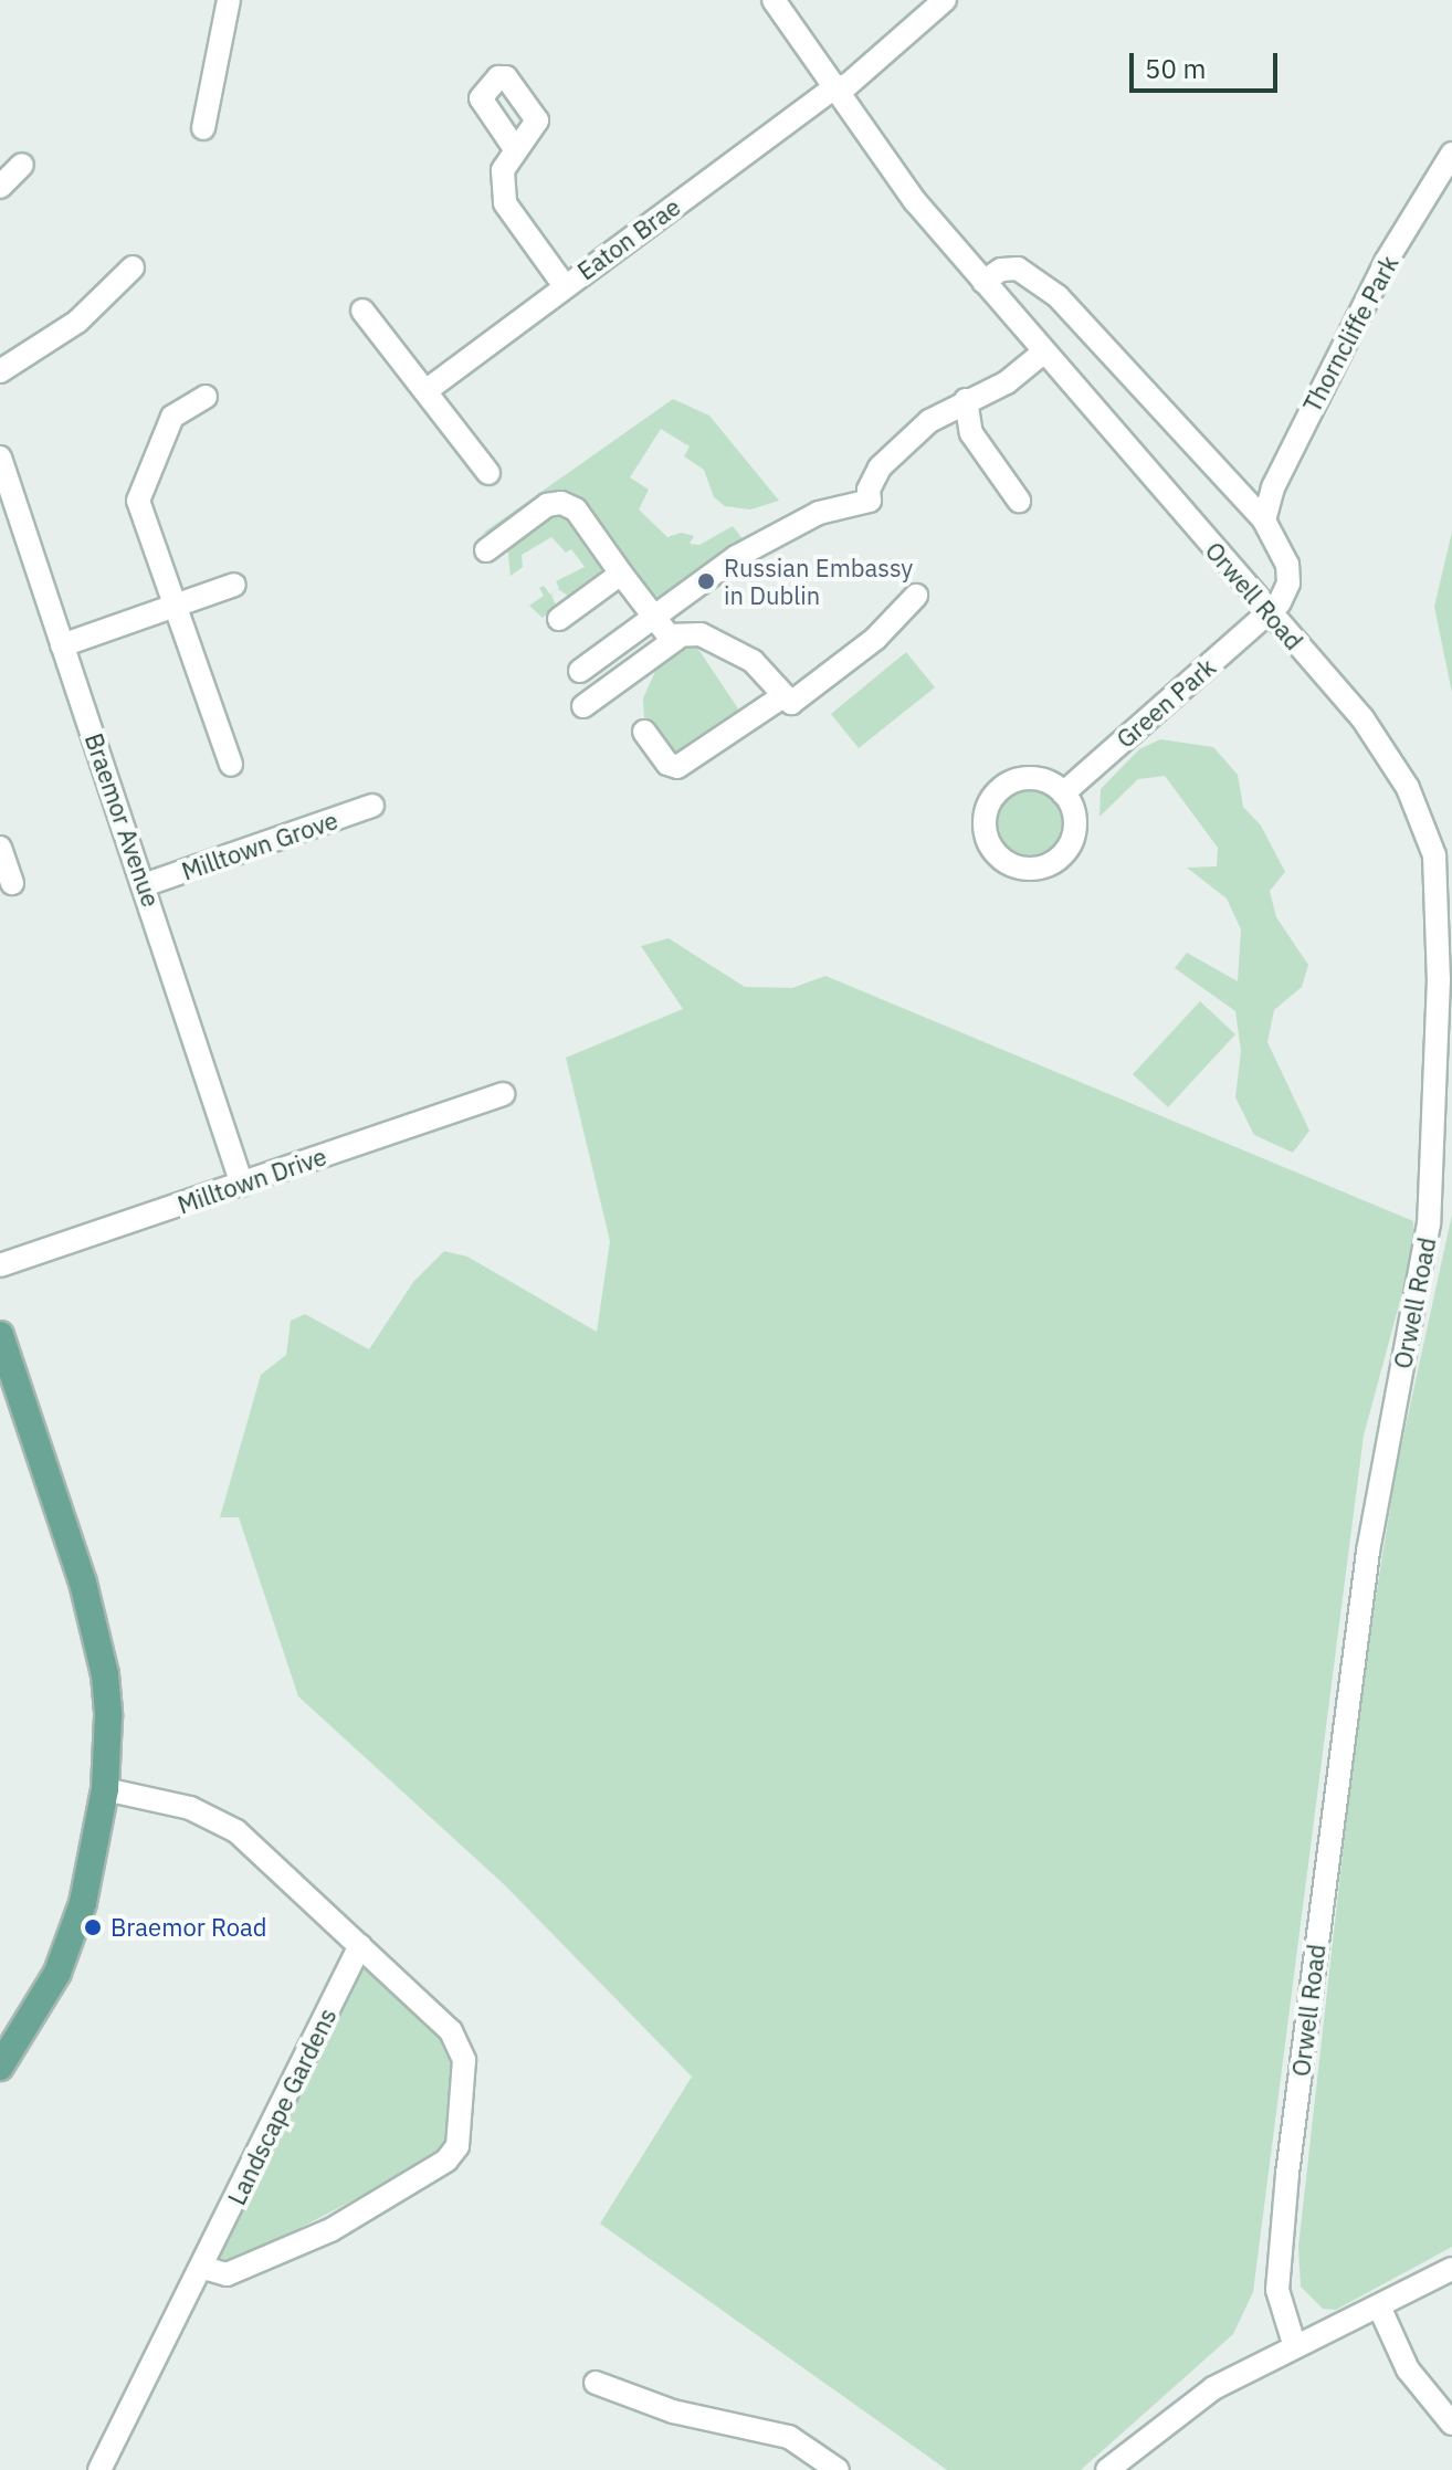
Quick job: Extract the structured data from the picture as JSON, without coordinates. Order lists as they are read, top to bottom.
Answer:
{
  "streets": {
    "street": [
      "Eaton Brae",
      "Thorncliffe Park",
      "Orwell Road",
      "Green Park",
      "Braemor Avenue",
      "Milltown Grove",
      "Milltown Drive",
      "Landscape Gardens"
    ]
  },
  "crossings": [
    ["Eaton Brae", "Orwell Road"],
    ["Orwell Road", "Green Park"],
    ["Braemor Avenue", "Milltown Grove"],
    ["Braemor Avenue", "Milltown Drive"]
  ],
  "places": ["Russian Embassy in Dublin", "Braemor Road"],
  "scale_bar": "50 m"
}
